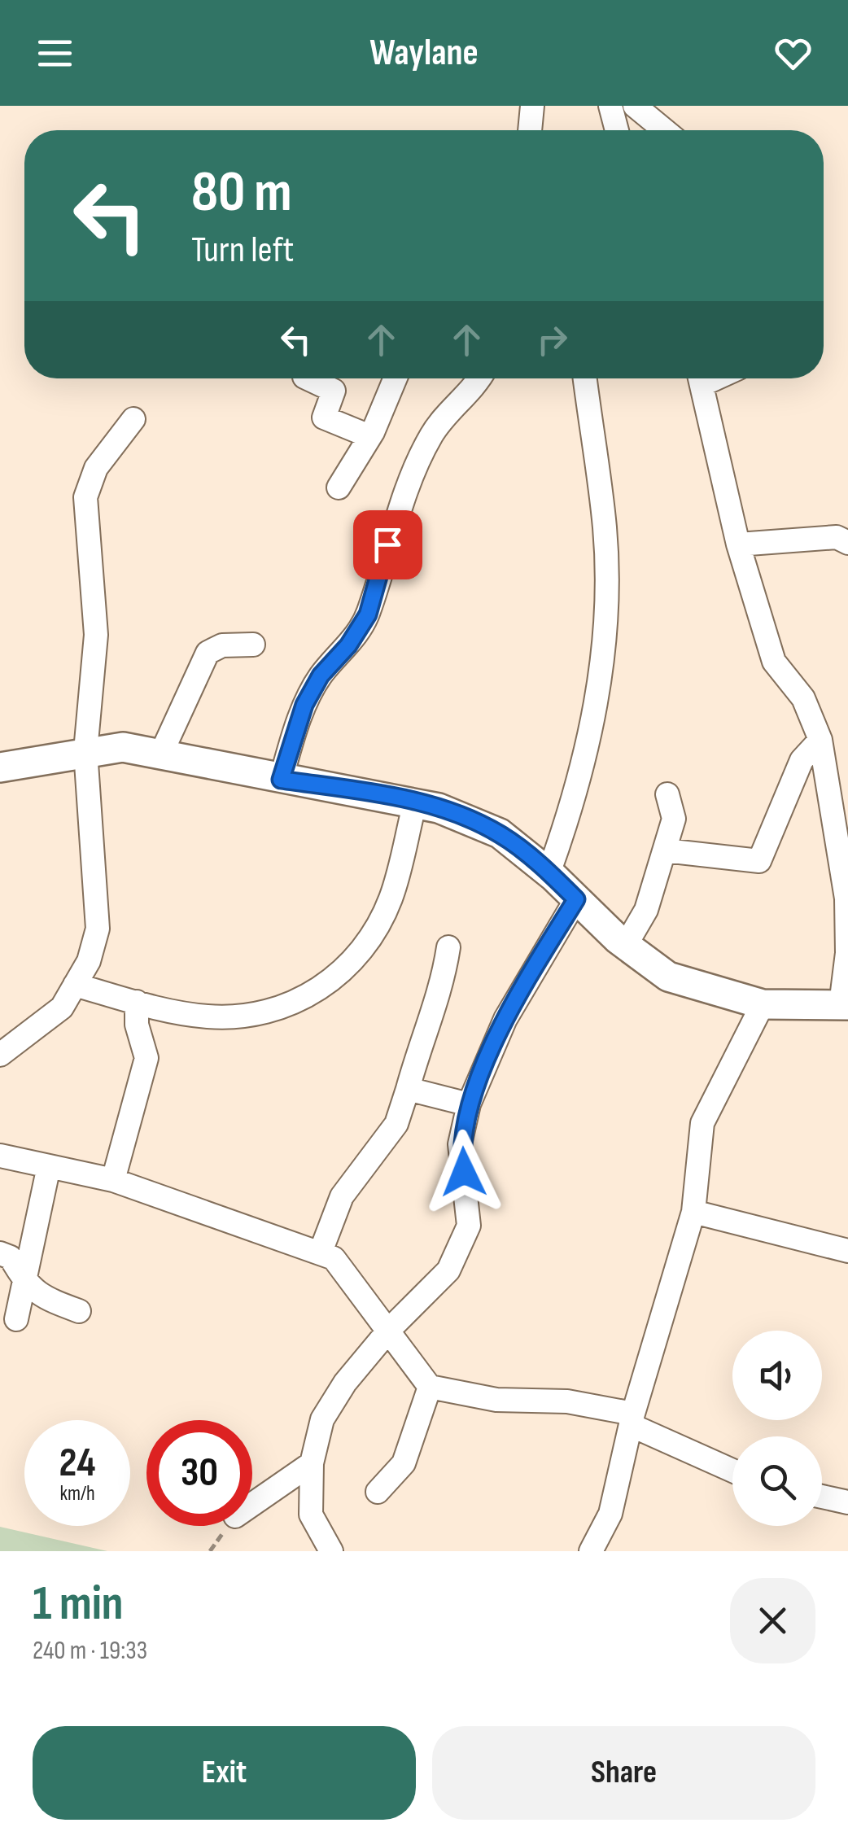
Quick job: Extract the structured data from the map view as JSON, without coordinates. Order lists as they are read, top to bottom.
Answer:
{
  "page": {
    "header": "Waylane",
    "turn": ["80 m", "Turn left"],
    "speed": "24 km/h",
    "limit": "30",
    "heading": ["1 min", "240 m · 19:33"],
    "buttons": ["Exit", "Share"]
  }
}
